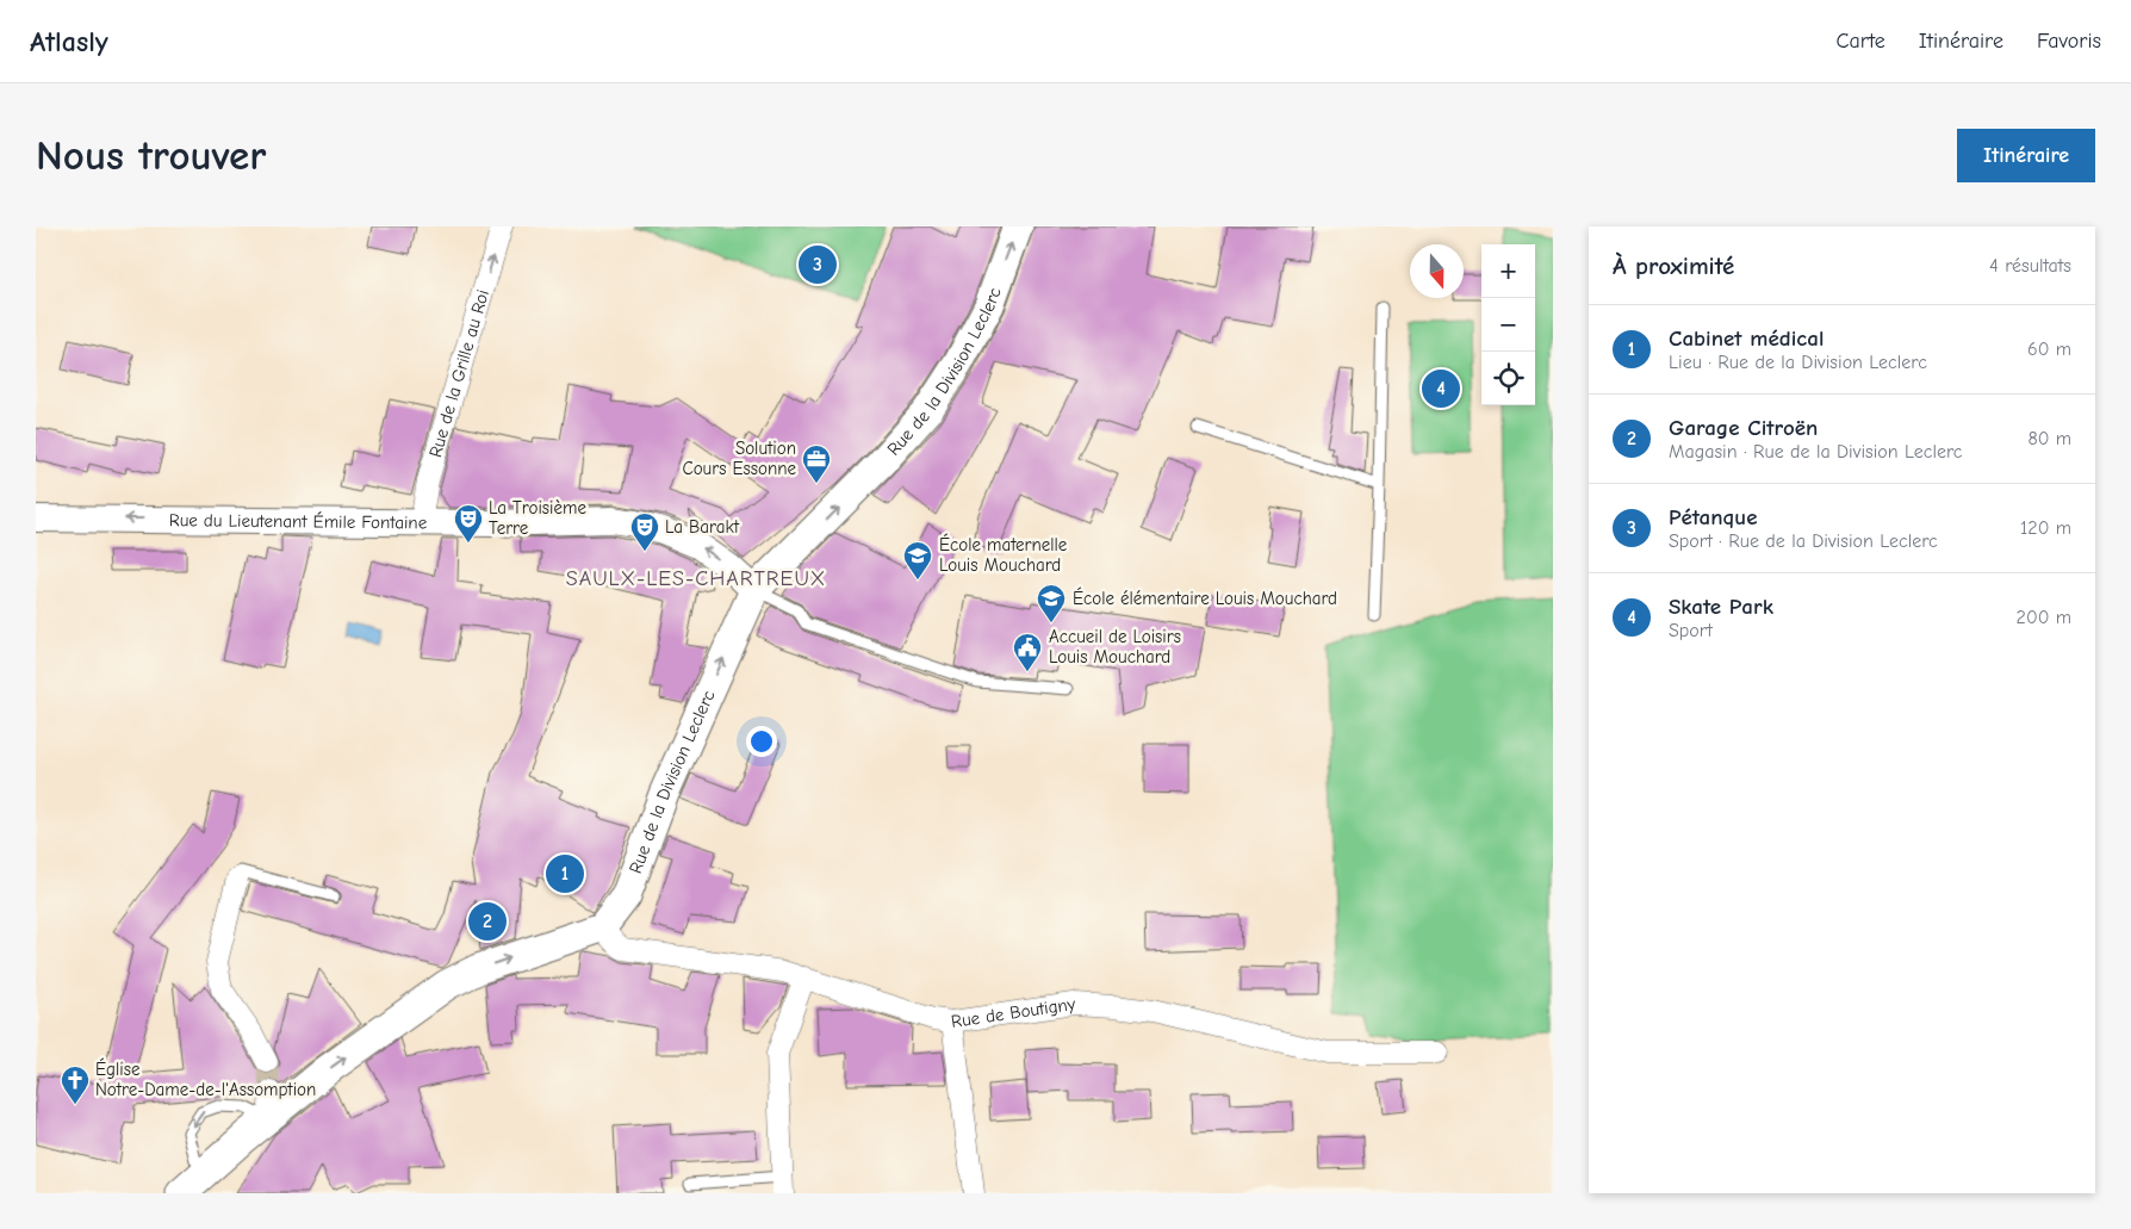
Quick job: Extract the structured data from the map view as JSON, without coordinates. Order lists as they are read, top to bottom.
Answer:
{
  "streets": {
    "main road": ["Rue de la Division Leclerc"],
    "street": ["Rue de la Grille au Roi", "Rue du Lieutenant Émile Fontaine", "Rue de Boutigny"]
  },
  "crossings": [
    ["Rue de la Division Leclerc", "Rue du Lieutenant Émile Fontaine"],
    ["Rue de la Division Leclerc", "Rue de Boutigny"],
    ["Rue de la Grille au Roi", "Rue du Lieutenant Émile Fontaine"]
  ],
  "one_way": ["Rue de la Division Leclerc", "Rue de la Grille au Roi", "Rue du Lieutenant Émile Fontaine"],
  "districts": ["SAULX-LES-CHARTREUX"],
  "places": {
    "office": ["Solution Cours Essonne"],
    "theatre": ["La Troisième Terre", "La Barakt"],
    "school or university": ["École maternelle Louis Mouchard", "École élémentaire Louis Mouchard"],
    "public building": ["Accueil de Loisirs Louis Mouchard"],
    "church": ["Église Notre-Dame-de-l'Assomption"]
  },
  "north": "bottom",
  "page": {
    "header": "Atlasly",
    "nav": ["Carte", "Itinéraire", "Favoris"],
    "buttons": "Itinéraire",
    "title": "Nous trouver",
    "heading": ["À proximité", "4 résultats"],
    "pins": [
      "3",
      "4",
      "1",
      "2"
    ],
    "map_buttons": ["+", "−"],
    "list": [
      {
        "mark": "1",
        "name": "Cabinet médical",
        "note": "Lieu · Rue de la Division Leclerc",
        "value": "60 m"
      },
      {
        "mark": "2",
        "name": "Garage Citroën",
        "note": "Magasin · Rue de la Division Leclerc",
        "value": "80 m"
      },
      {
        "mark": "3",
        "name": "Pétanque",
        "note": "Sport · Rue de la Division Leclerc",
        "value": "120 m"
      },
      {
        "mark": "4",
        "name": "Skate Park",
        "note": "Sport",
        "value": "200 m"
      }
    ]
  }
}
